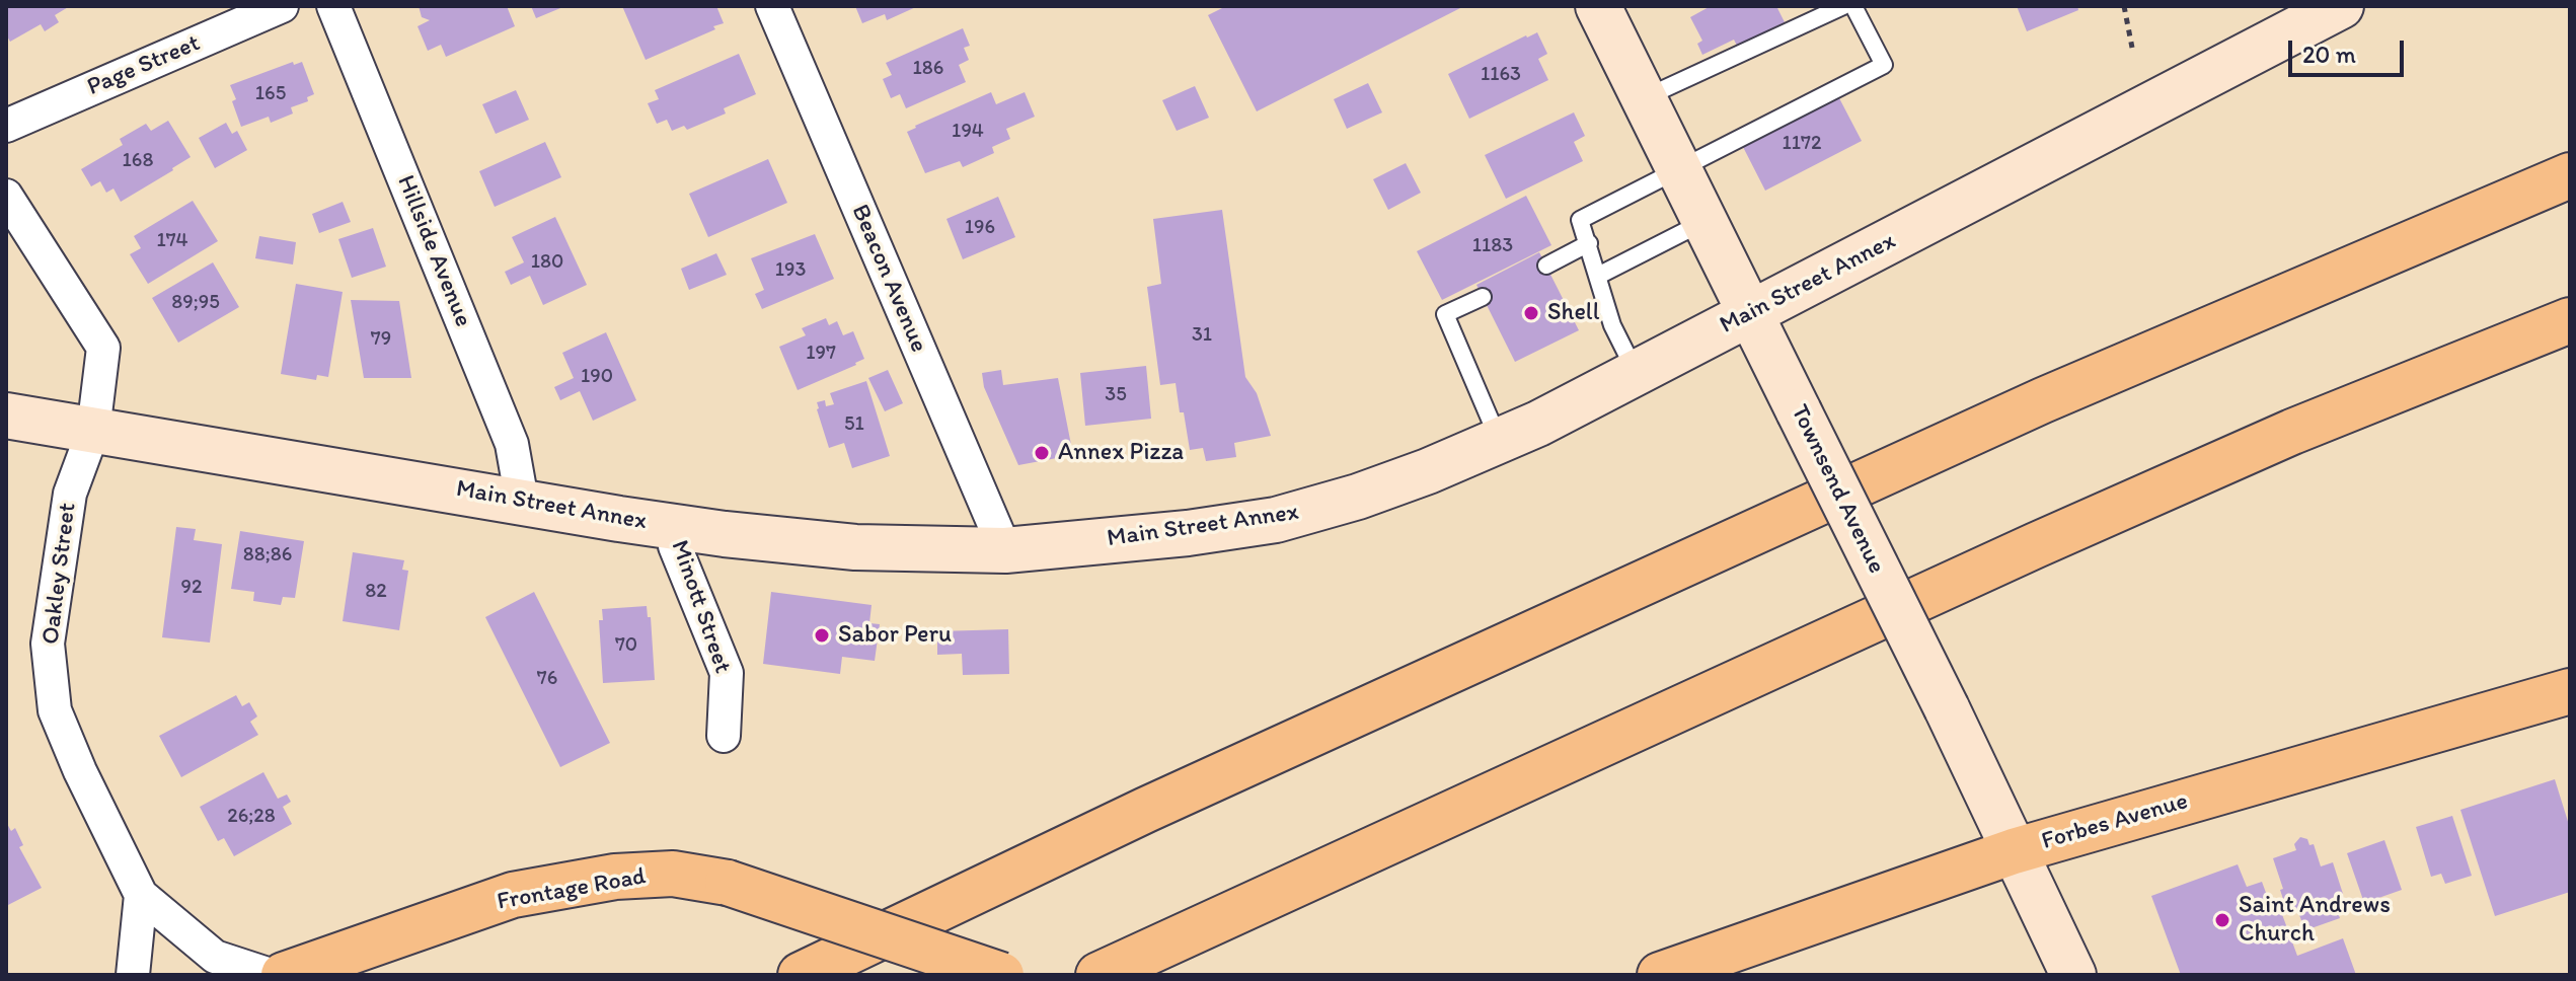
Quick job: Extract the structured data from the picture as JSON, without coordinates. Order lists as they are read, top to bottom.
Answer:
{
  "streets": {
    "main road": [
      "Main Street Annex",
      "Townsend Avenue",
      "Forbes Avenue",
      "Frontage Road"
    ],
    "street": [
      "Page Street",
      "Hillside Avenue",
      "Beacon Avenue",
      "Oakley Street",
      "Minott Street"
    ]
  },
  "crossings": [
    ["Hillside Avenue", "Main Street Annex"],
    ["Beacon Avenue", "Main Street Annex"],
    ["Main Street Annex", "Townsend Avenue"],
    ["Main Street Annex", "Oakley Street"],
    ["Main Street Annex", "Minott Street"],
    ["Townsend Avenue", "Forbes Avenue"]
  ],
  "places": [
    "Shell",
    "Annex Pizza",
    "Sabor Peru",
    "Saint Andrews Church"
  ],
  "house_numbers": [
    "186",
    "1163",
    "165",
    "194",
    "1172",
    "168",
    "196",
    "174",
    "1183",
    "180",
    "193",
    "89;95",
    "31",
    "79",
    "197",
    "190",
    "35",
    "51",
    "88;86",
    "92",
    "82",
    "70",
    "76",
    "26;28"
  ],
  "scale_bar": "20 m"
}
